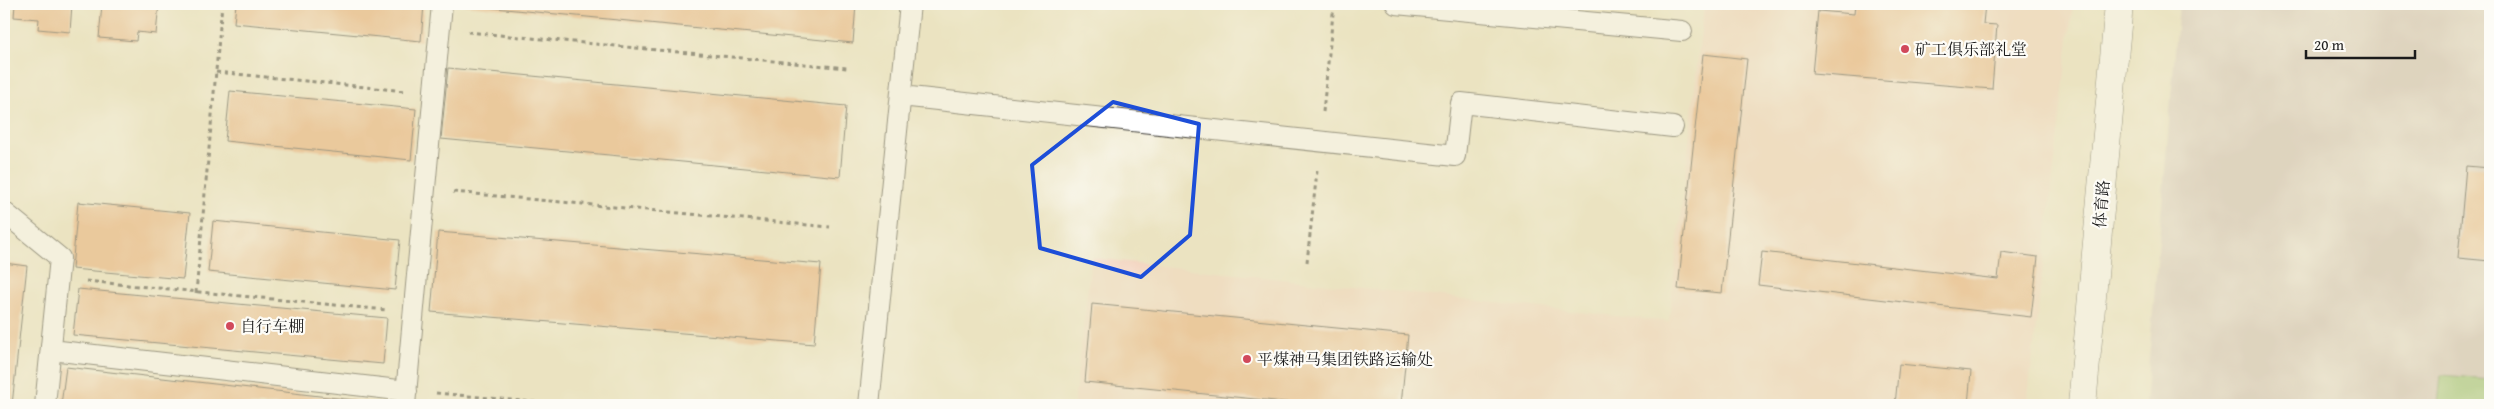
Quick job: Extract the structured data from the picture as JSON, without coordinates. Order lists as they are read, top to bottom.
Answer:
{
  "streets": {
    "street": ["体育路"]
  },
  "places": ["矿工俱乐部礼堂", "自行车棚", "平煤神马集团铁路运输处"],
  "scale_bar": "20 m"
}
